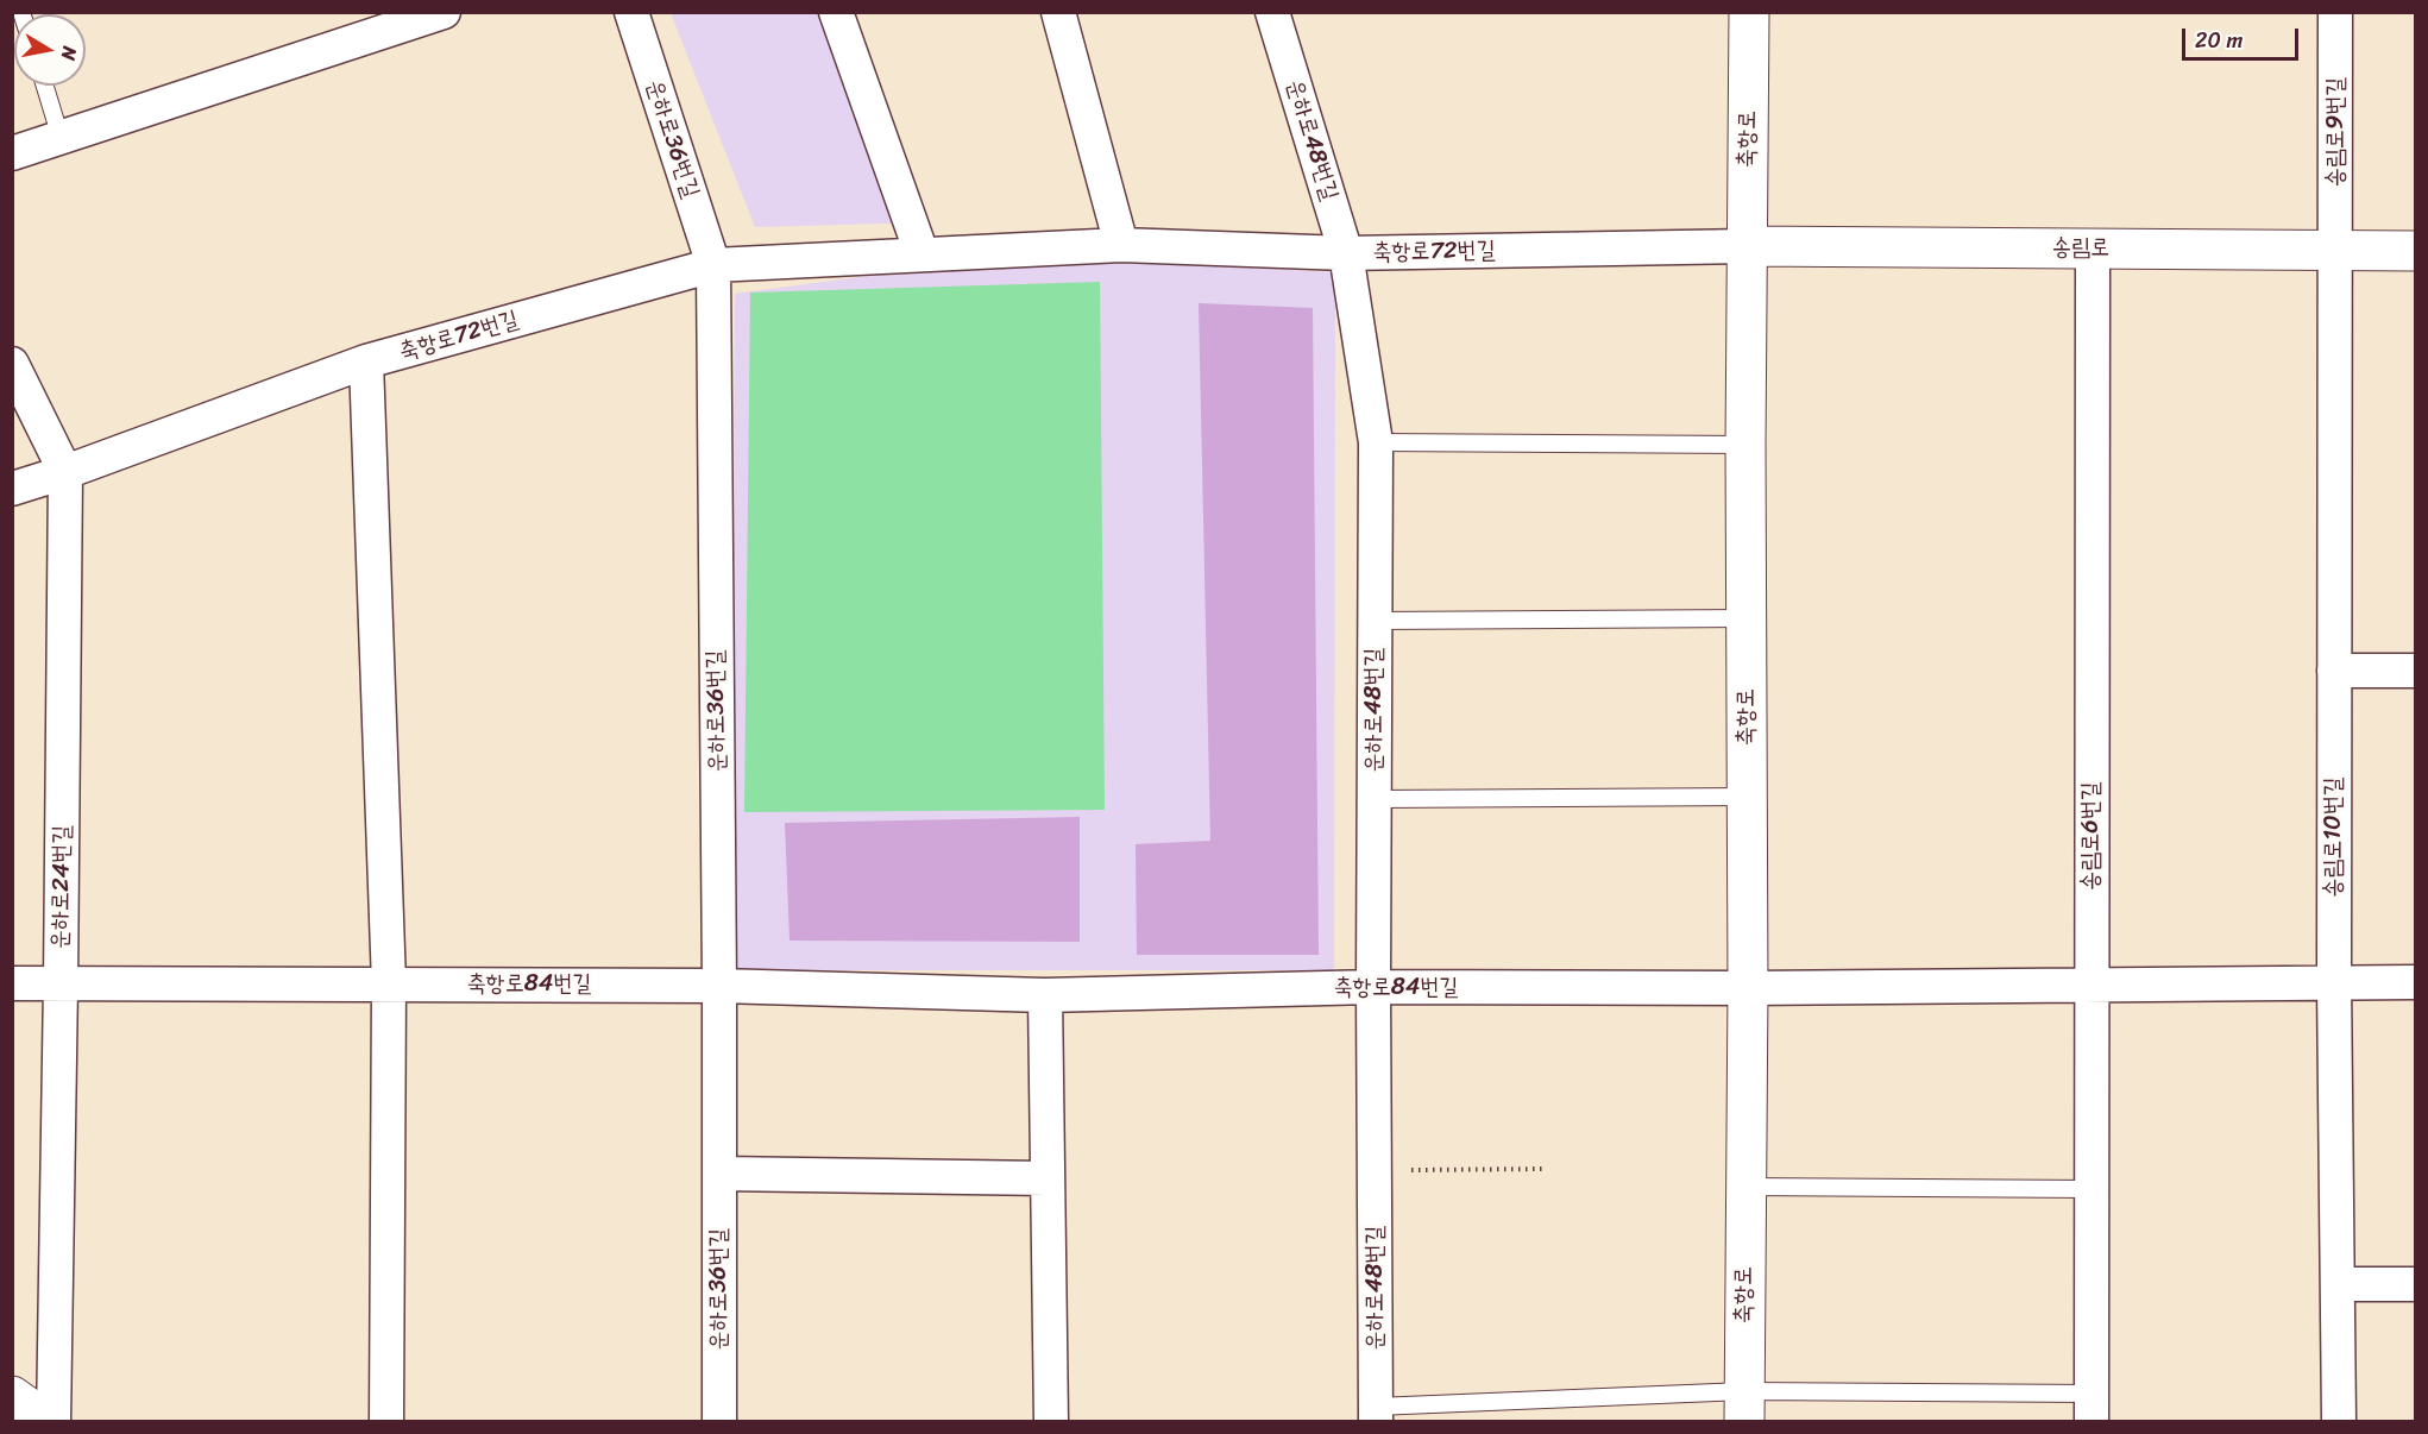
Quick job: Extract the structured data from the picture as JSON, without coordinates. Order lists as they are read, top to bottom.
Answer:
{
  "streets": {
    "street": [
      "송림로9번길",
      "운하로36번길",
      "축항로",
      "운하로48번길",
      "송림로",
      "축항로72번길",
      "송림로6번길",
      "송림로10번길",
      "운하로24번길",
      "축항로84번길"
    ]
  },
  "crossings": [
    ["송림로9번길", "송림로"],
    ["송림로9번길", "송림로10번길"],
    ["운하로36번길", "축항로72번길"],
    ["운하로36번길", "축항로84번길"],
    ["축항로", "송림로"],
    ["축항로", "축항로72번길"],
    ["축항로", "축항로84번길"],
    ["운하로48번길", "축항로72번길"],
    ["운하로48번길", "축항로84번길"],
    ["송림로", "축항로72번길"],
    ["송림로", "송림로6번길"],
    ["송림로", "송림로10번길"],
    ["축항로72번길", "운하로24번길"],
    ["송림로6번길", "축항로84번길"],
    ["송림로10번길", "축항로84번길"],
    ["운하로24번길", "축항로84번길"]
  ],
  "scale_bar": "20 m",
  "north": "right"
}
